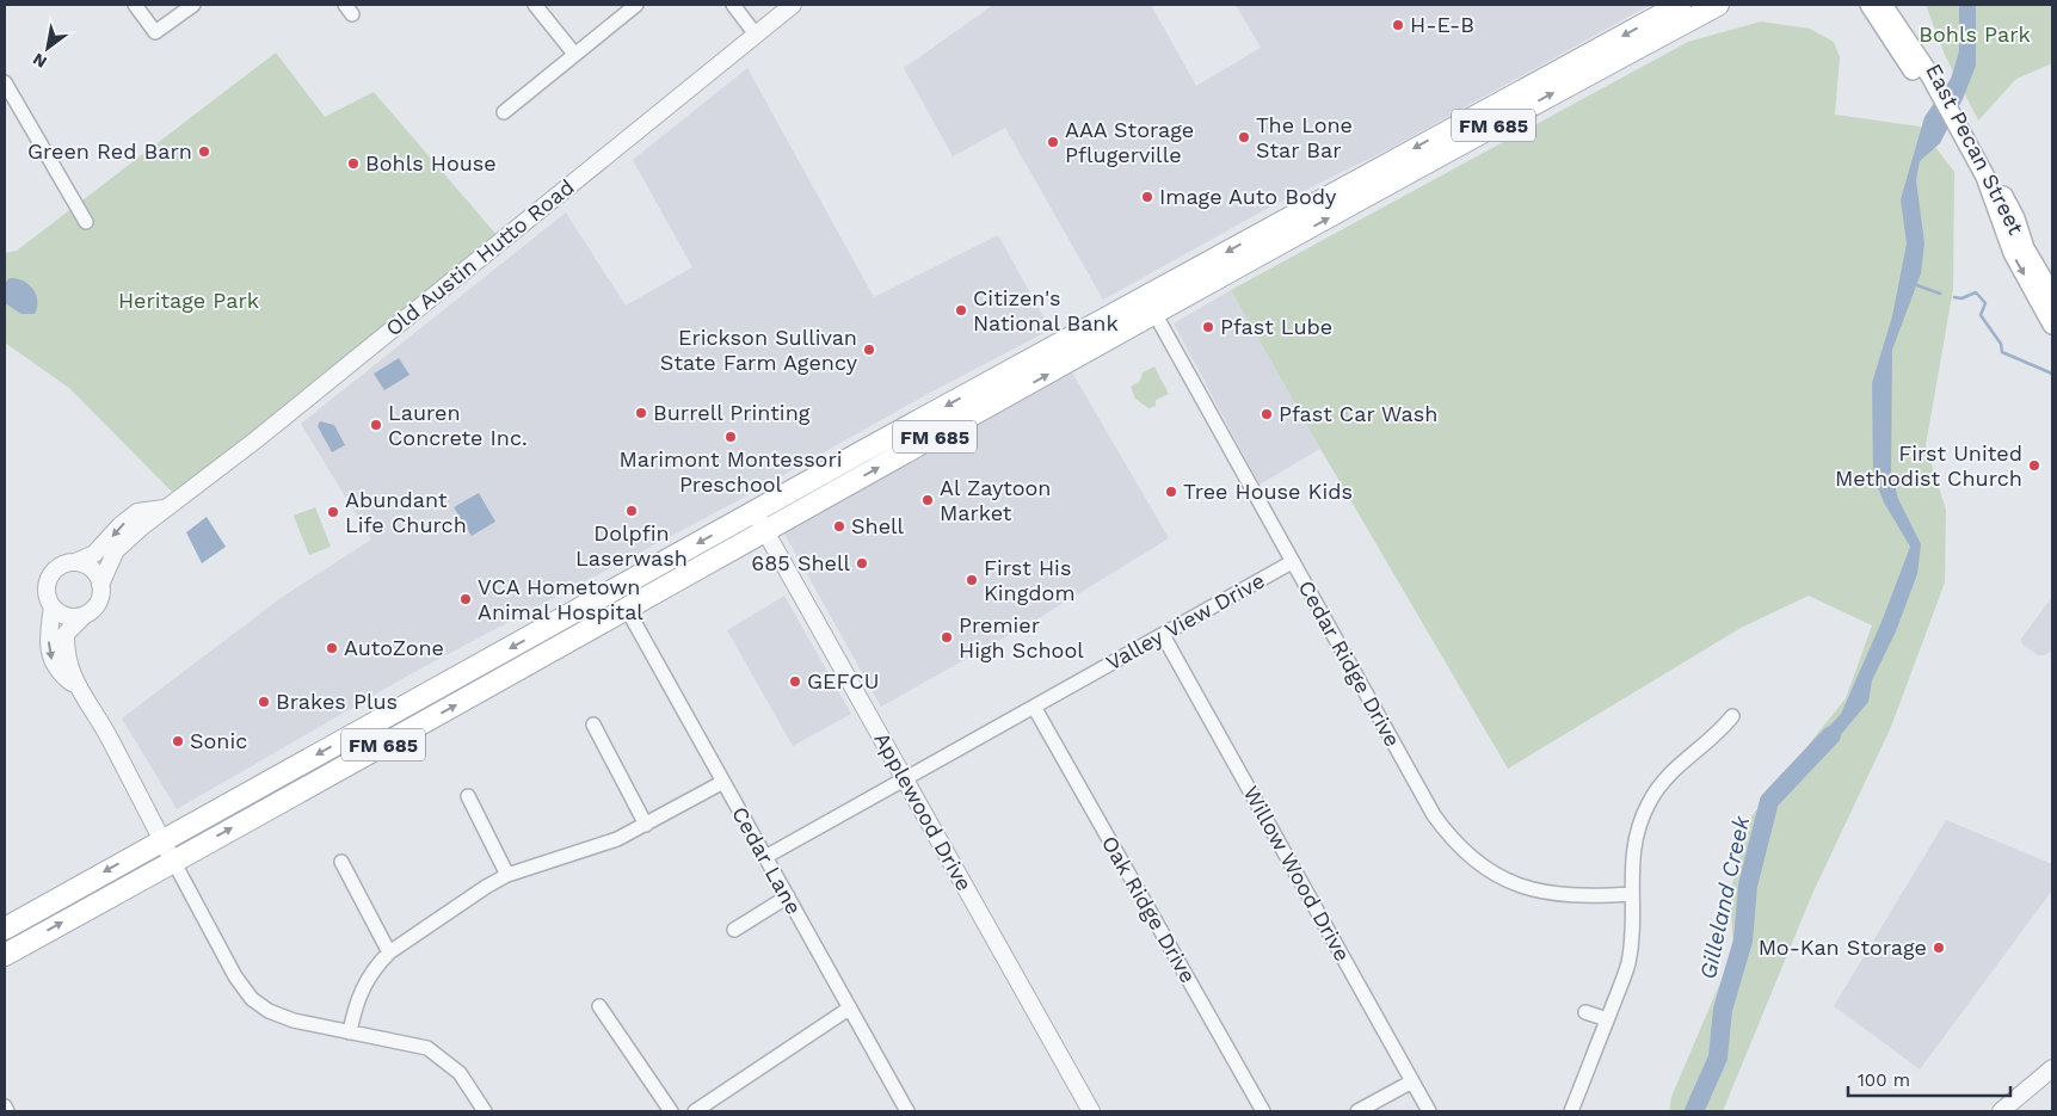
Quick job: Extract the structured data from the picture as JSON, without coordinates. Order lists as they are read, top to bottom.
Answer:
{
  "streets": {
    "main road": ["FM 685", "East Pecan Street"],
    "street": [
      "Old Austin Hutto Road",
      "Valley View Drive",
      "Cedar Ridge Drive",
      "Applewood Drive",
      "Cedar Lane",
      "Willow Wood Drive",
      "Oak Ridge Drive"
    ]
  },
  "crossings": [
    ["FM 685", "Old Austin Hutto Road"],
    ["FM 685", "Cedar Ridge Drive"],
    ["FM 685", "Applewood Drive"],
    ["FM 685", "Cedar Lane"],
    ["Valley View Drive", "Cedar Ridge Drive"],
    ["Valley View Drive", "Applewood Drive"],
    ["Valley View Drive", "Cedar Lane"],
    ["Valley View Drive", "Willow Wood Drive"],
    ["Valley View Drive", "Oak Ridge Drive"]
  ],
  "water": ["Gilleland Creek"],
  "parks": ["Bohls Park", "Heritage Park"],
  "places": [
    "H-E-B",
    "The Lone Star Bar",
    "AAA Storage Pflugerville",
    "Green Red Barn",
    "Bohls House",
    "Image Auto Body",
    "Citizen's National Bank",
    "Pfast Lube",
    "Erickson Sullivan State Farm Agency",
    "Burrell Printing",
    "Pfast Car Wash",
    "Lauren Concrete Inc.",
    "Marimont Montessori Preschool",
    "First United Methodist Church",
    "Tree House Kids",
    "Al Zaytoon Market",
    "Dolpfin Laserwash",
    "Abundant Life Church",
    "Shell",
    "685 Shell",
    "First His Kingdom",
    "VCA Hometown Animal Hospital",
    "Premier High School",
    "AutoZone",
    "GEFCU",
    "Brakes Plus",
    "Sonic",
    "Mo-Kan Storage"
  ],
  "scale_bar": "100 m",
  "north": "bottom left"
}
